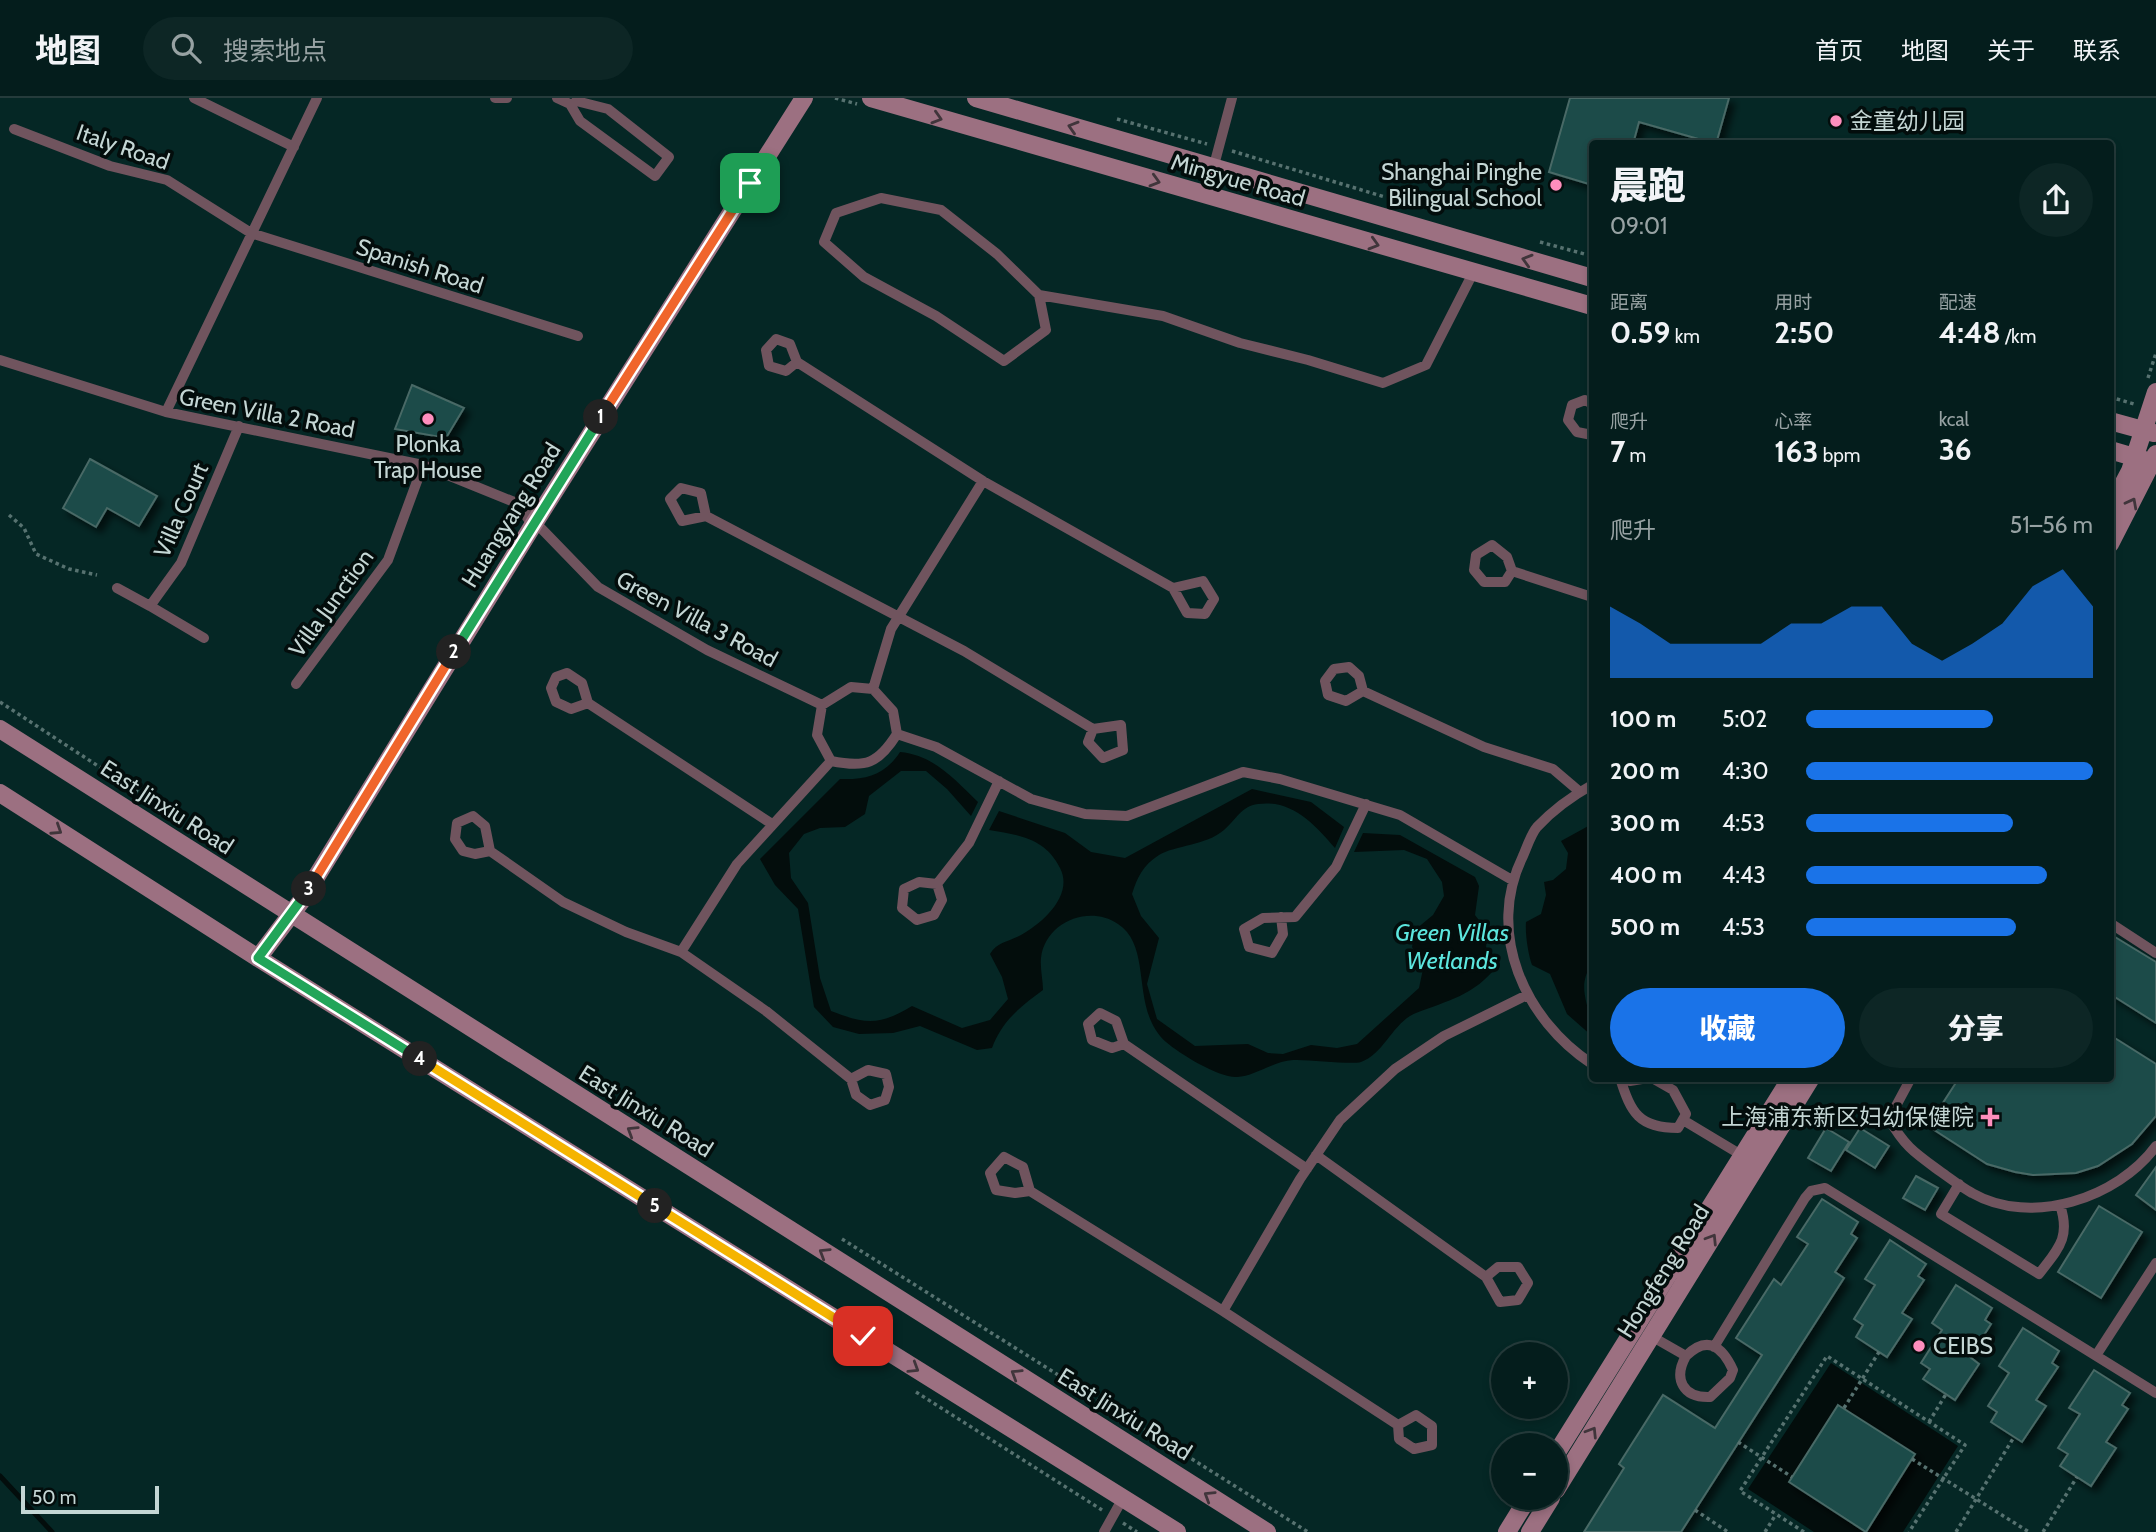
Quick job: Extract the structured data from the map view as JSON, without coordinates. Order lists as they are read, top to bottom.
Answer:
{
  "streets": {
    "street": [
      "Mingyue Road",
      "Huangyang Road",
      "East Jinxiu Road",
      "Hongfeng Road"
    ],
    "lane": [
      "Italy Road",
      "Spanish Road",
      "Green Villa 2 Road",
      "Villa Court",
      "Villa Junction",
      "Green Villa 3 Road"
    ]
  },
  "crossings": [
    ["Italy Road", "Spanish Road"],
    ["Green Villa 2 Road", "Villa Court"],
    ["Green Villa 2 Road", "Villa Junction"],
    ["Huangyang Road", "Green Villa 3 Road"],
    ["Huangyang Road", "East Jinxiu Road"]
  ],
  "water": ["Green Villas Wetlands"],
  "places": {
    "other": [
      "金童幼儿园",
      "Shanghai Pinghe Bilingual School",
      "Plonka Trap House",
      "CEIBS"
    ],
    "health": ["上海浦东新区妇幼保健院"]
  },
  "scale_bar": "50 m",
  "page": {
    "header": "地图",
    "search": "搜索地点",
    "nav": [
      "首页",
      "地图",
      "关于",
      "联系"
    ],
    "heading": ["晨跑", "09:01"],
    "stats": [
      ["距离", "0.59 km"],
      ["用时", "2:50"],
      ["配速", "4:48 /km"],
      ["爬升", "7 m"],
      ["心率", "163 bpm"],
      ["kcal", "36"]
    ],
    "pins": [
      "1",
      "2",
      "3",
      "4",
      "5"
    ],
    "chart": ["爬升", "51–56 m"],
    "list": [
      {
        "name": "100 m",
        "note": "5:02"
      },
      {
        "name": "200 m",
        "note": "4:30"
      },
      {
        "name": "300 m",
        "note": "4:53"
      },
      {
        "name": "400 m",
        "note": "4:43"
      },
      {
        "name": "500 m",
        "note": "4:53"
      }
    ],
    "buttons": ["收藏", "分享"],
    "map_buttons": ["+", "−"],
    "scale": "50 m"
  }
}
